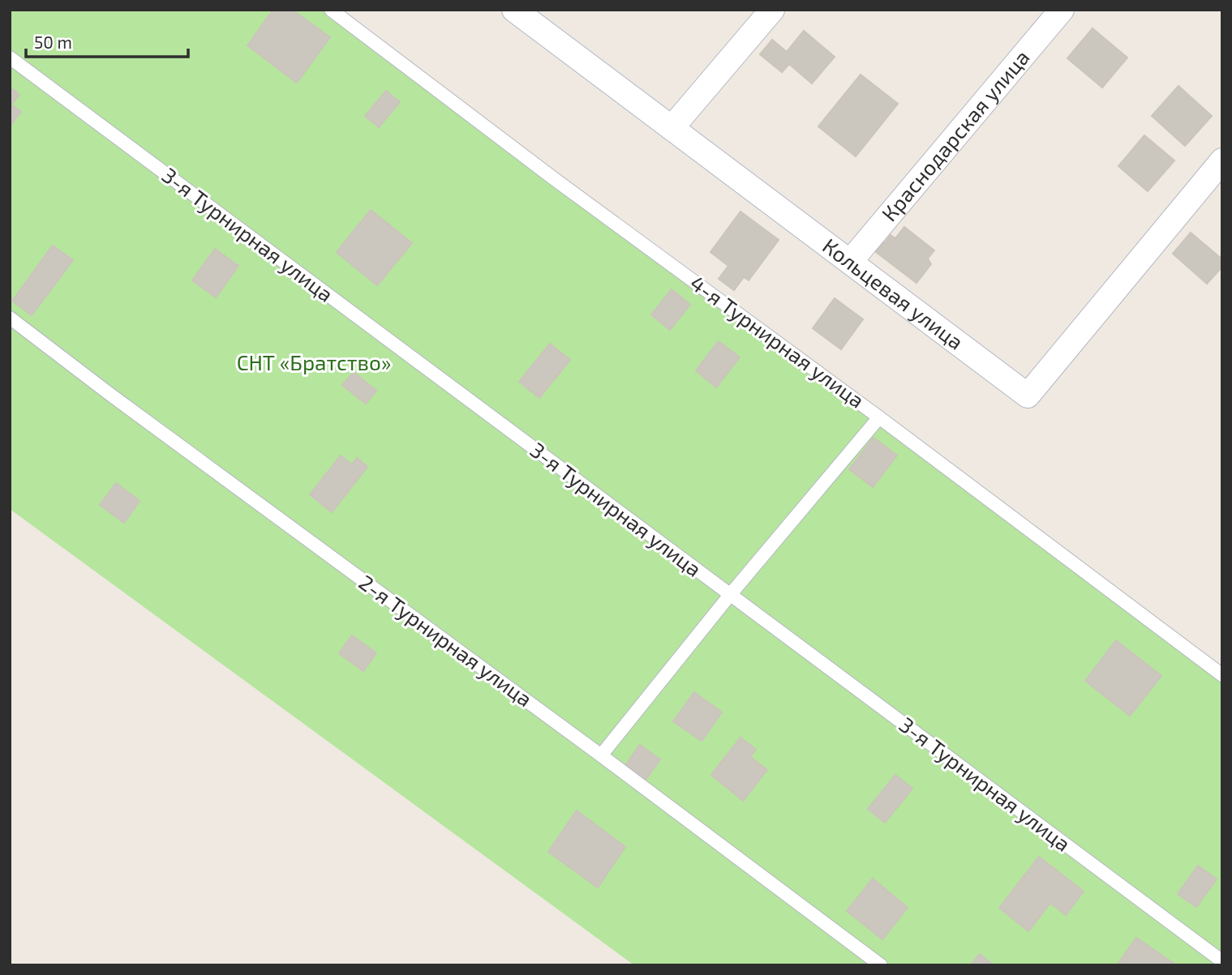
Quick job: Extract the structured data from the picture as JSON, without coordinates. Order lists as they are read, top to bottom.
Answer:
{
  "streets": {
    "street": ["Краснодарская улица", "Кольцевая улица"],
    "lane": ["3-я Турнирная улица", "4-я Турнирная улица", "2-я Турнирная улица"]
  },
  "crossings": [
    ["Краснодарская улица", "Кольцевая улица"]
  ],
  "parks": ["СНТ «Братство»"],
  "scale_bar": "50 m"
}
